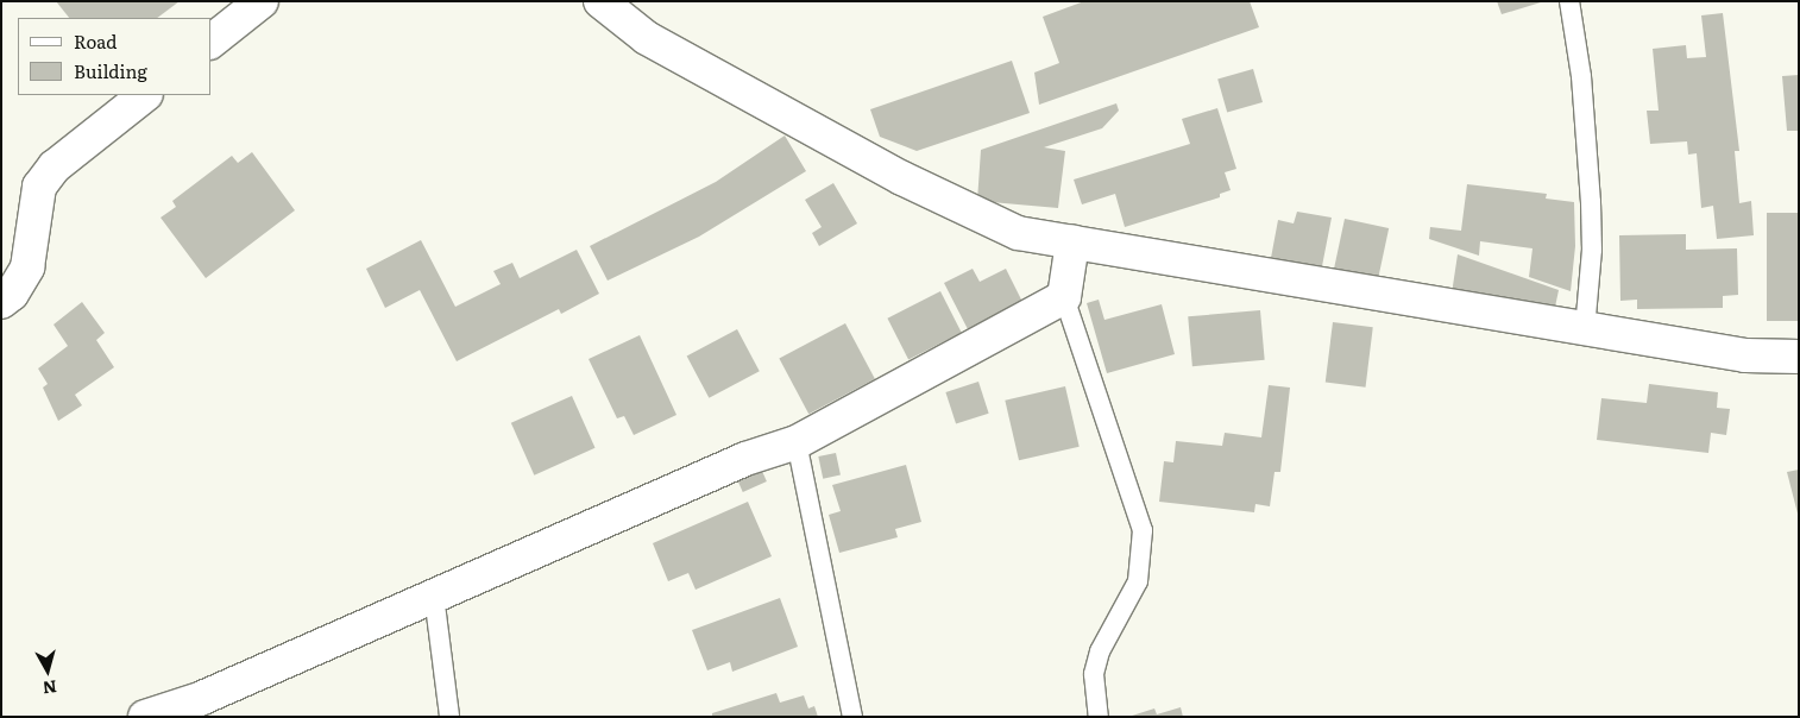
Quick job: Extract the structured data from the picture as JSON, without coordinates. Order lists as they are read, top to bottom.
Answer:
{
  "legend": ["Road", "Building"],
  "north": "bottom"
}
